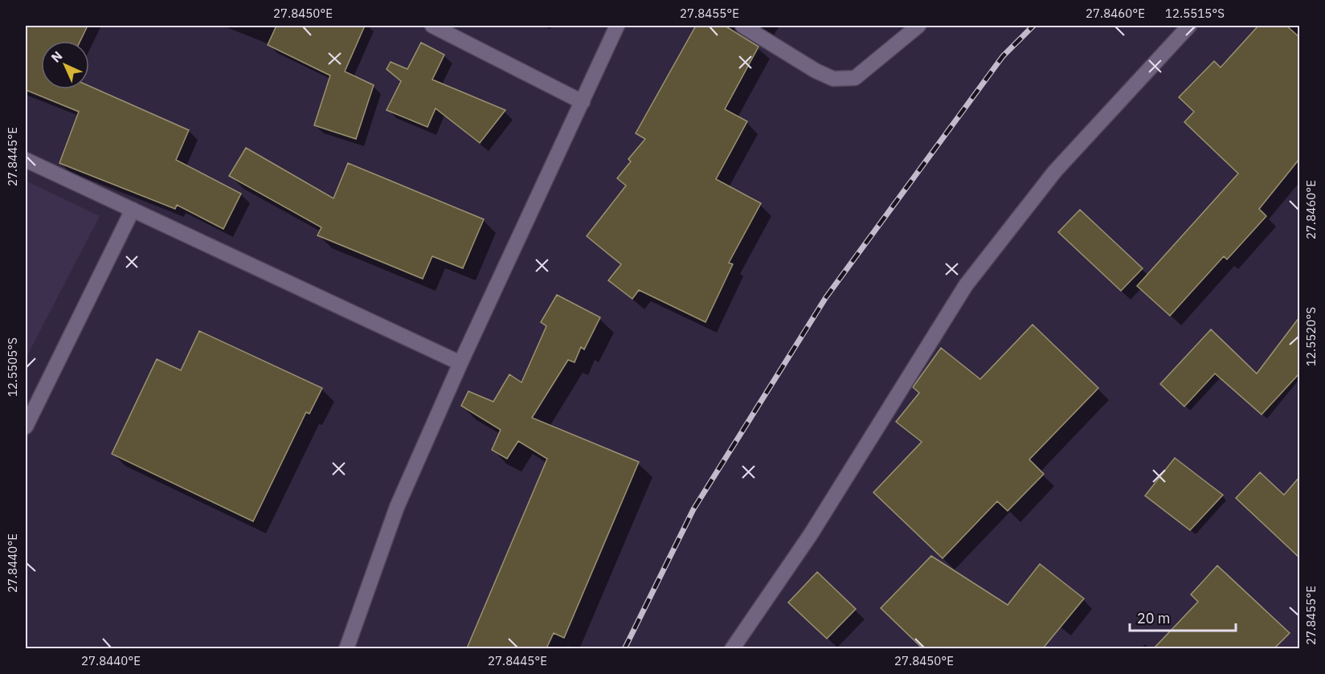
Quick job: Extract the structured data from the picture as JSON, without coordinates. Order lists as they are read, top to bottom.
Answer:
{
  "scale_bar": "20 m",
  "north": "top left",
  "coordinates": [
    "27.8450°E",
    "27.8455°E",
    "27.8460°E",
    "12.5515°S",
    "27.8445°E",
    "12.5520°S",
    "12.5505°S",
    "27.8440°E"
  ]
}
